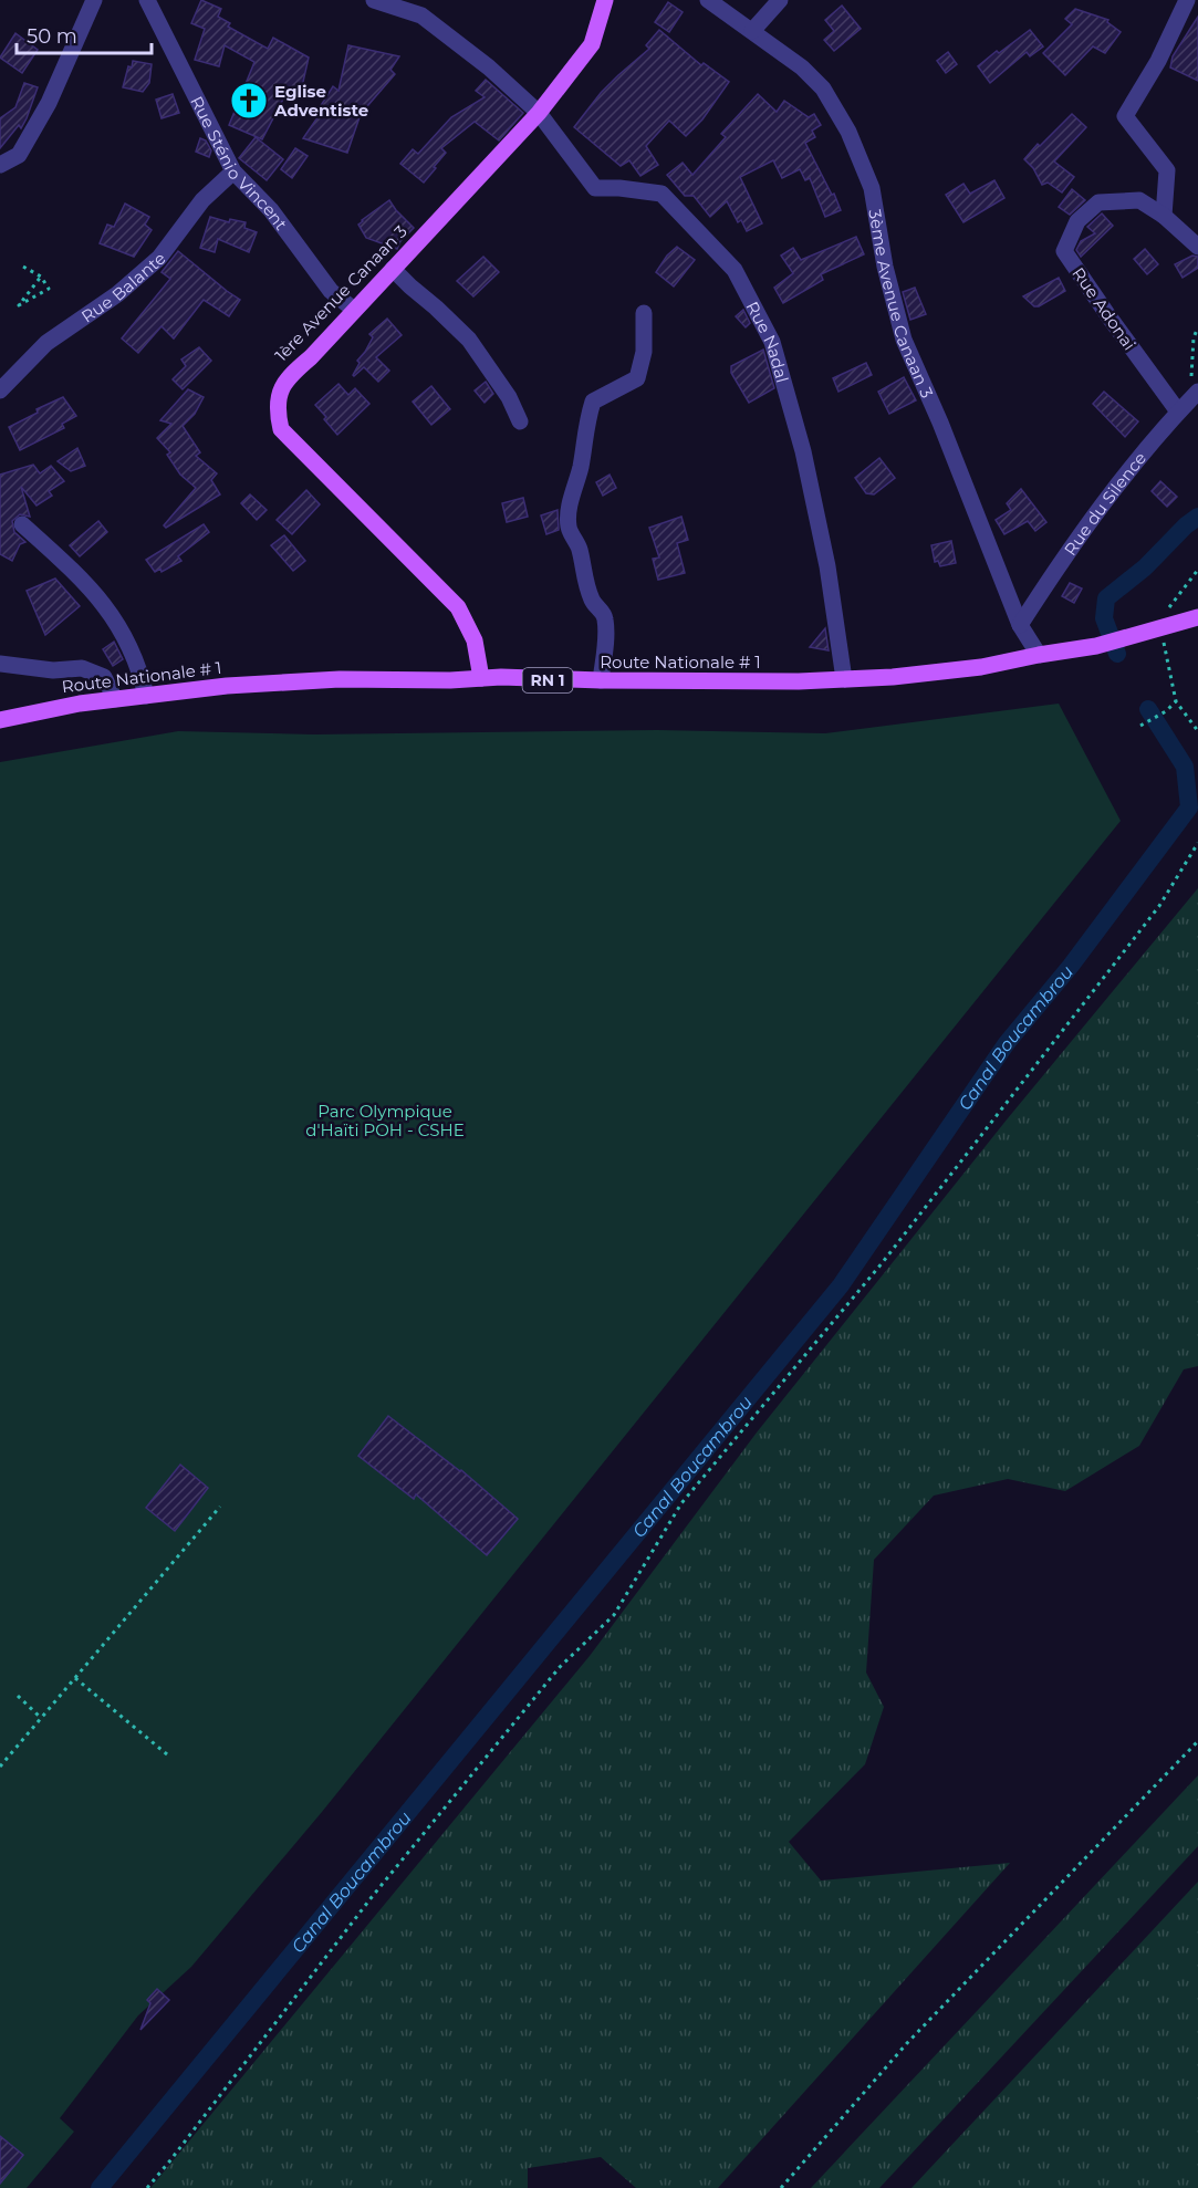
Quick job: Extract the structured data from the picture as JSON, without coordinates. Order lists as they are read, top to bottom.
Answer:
{
  "streets": {
    "main road": ["1ère Avenue Canaan 3", "Route Nationale # 1", "RN 1"],
    "street": [
      "Rue Sténio Vincent",
      "Rue Balante",
      "3ème Avenue Canaan 3",
      "Rue Adonai",
      "Rue Nadal",
      "Rue du Silence"
    ]
  },
  "crossings": [
    ["Rue Sténio Vincent", "Rue Balante"],
    ["Rue Sténio Vincent", "1ère Avenue Canaan 3"],
    ["1ère Avenue Canaan 3", "Rue Nadal"],
    ["1ère Avenue Canaan 3", "Route Nationale # 1"],
    ["3ème Avenue Canaan 3", "Rue du Silence"],
    ["3ème Avenue Canaan 3", "Route Nationale # 1"],
    ["Rue Adonai", "Rue du Silence"],
    ["Rue Nadal", "Route Nationale # 1"]
  ],
  "water": ["Canal Boucambrou"],
  "parks": ["Parc Olympique d'Haïti POH - CSHE"],
  "places": {
    "church": ["Eglise Adventiste"]
  },
  "scale_bar": "50 m"
}
